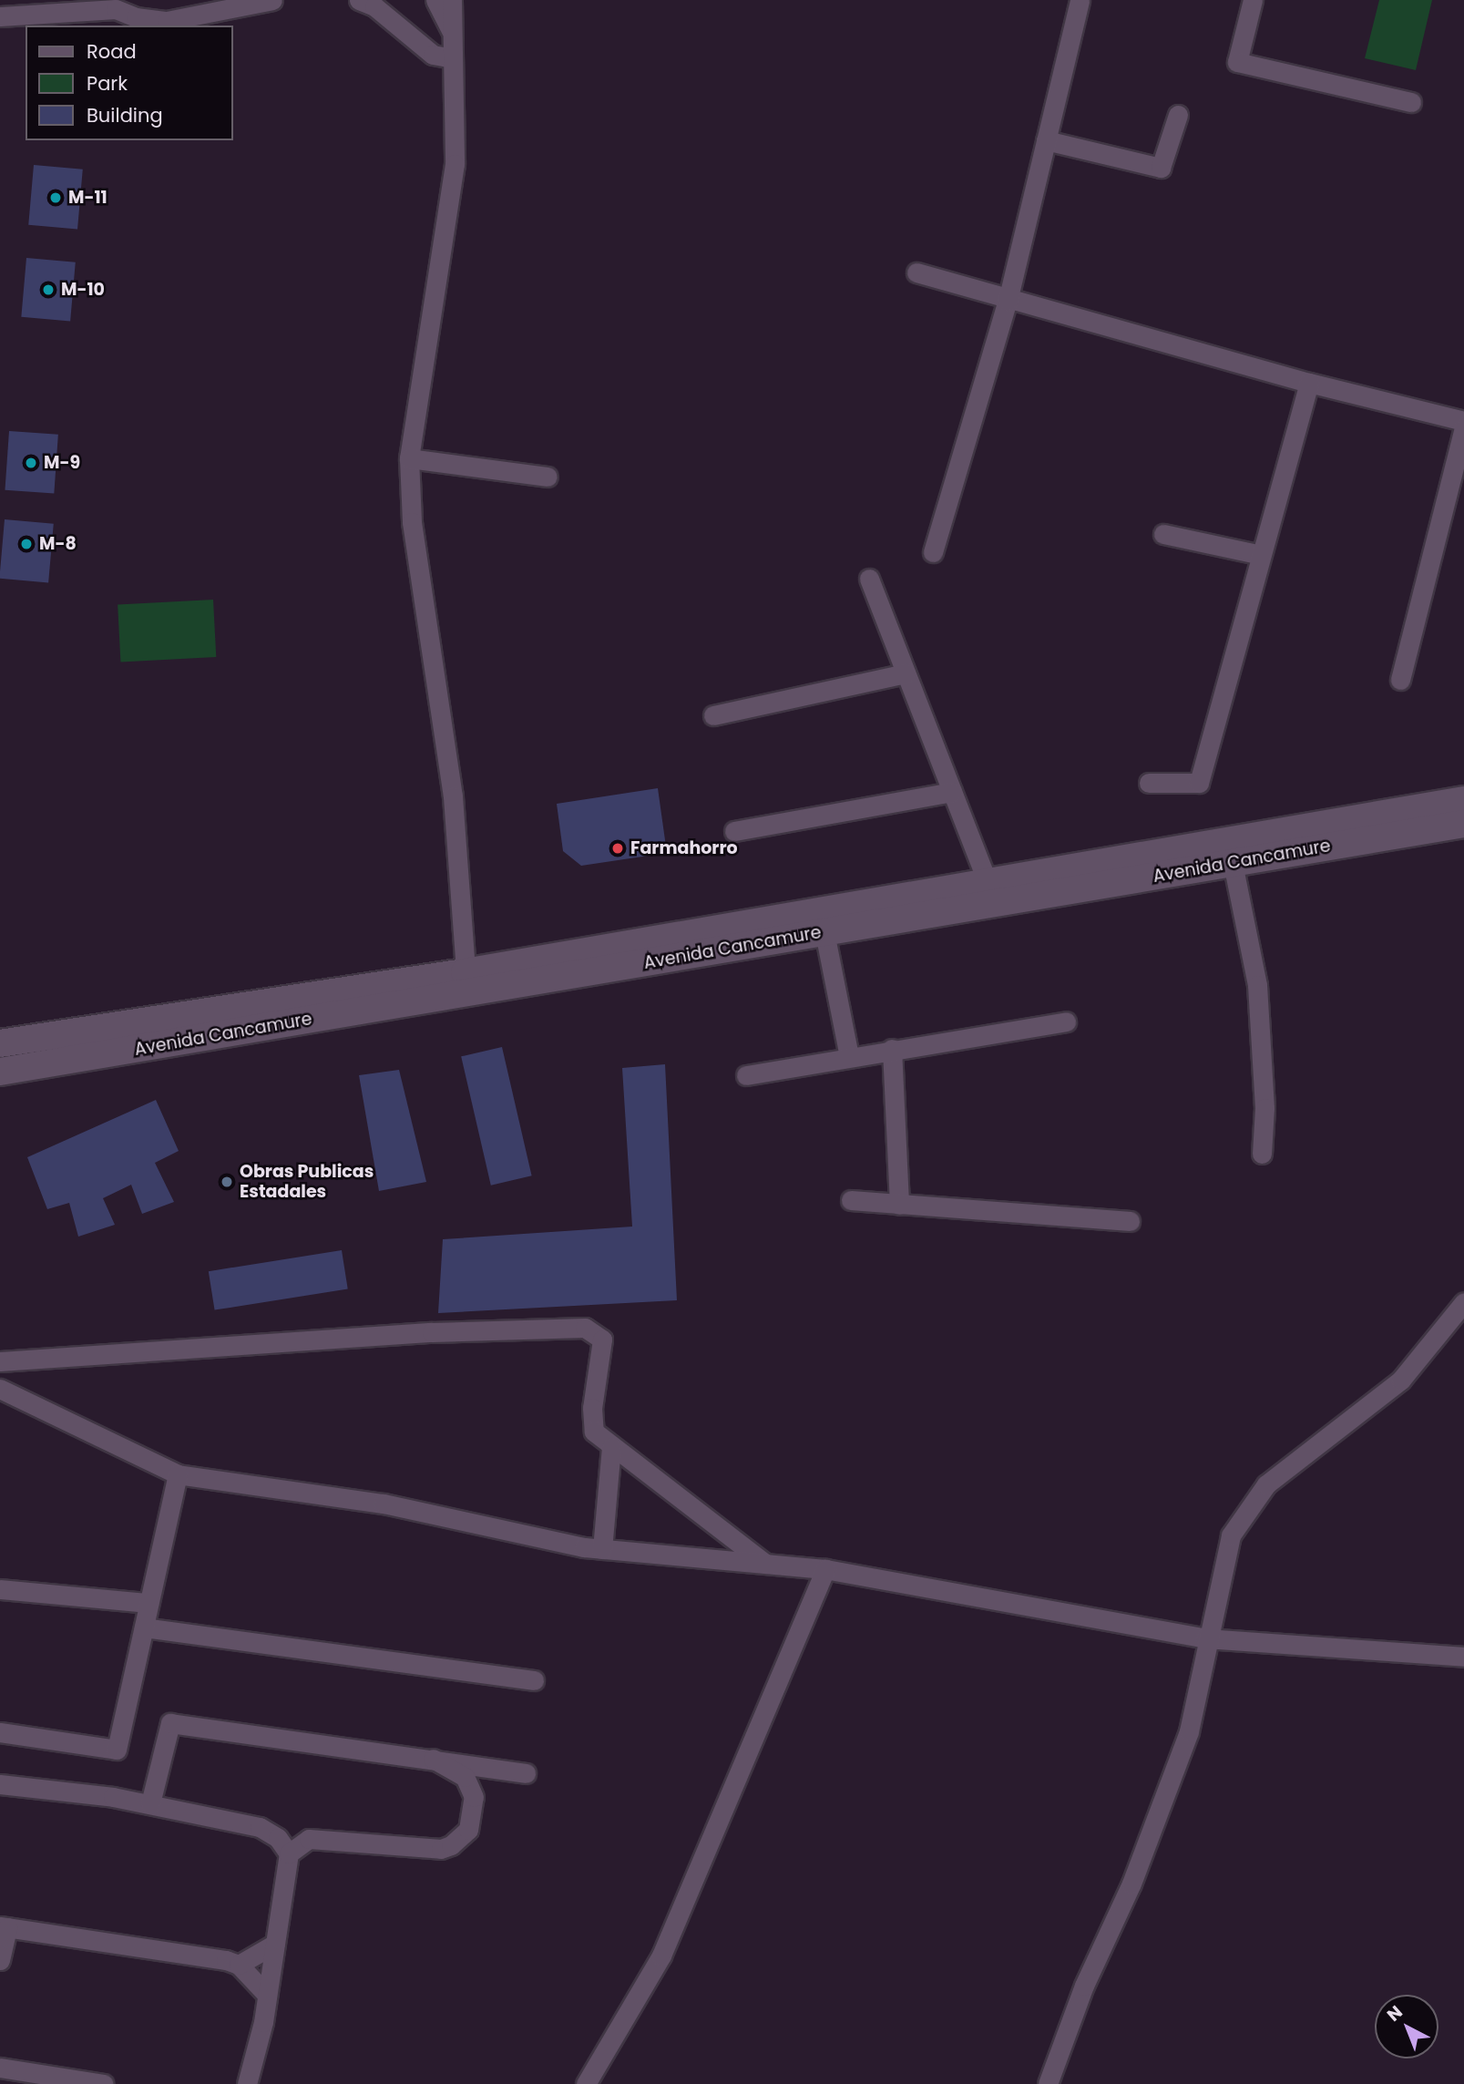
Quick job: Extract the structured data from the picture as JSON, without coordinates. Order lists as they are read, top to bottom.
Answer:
{
  "streets": {
    "main road": ["Avenida Cancamure"]
  },
  "places": [
    "M-11",
    "M-10",
    "M-9",
    "M-8",
    "Farmahorro",
    "Obras Publicas Estadales"
  ],
  "legend": ["Road", "Park", "Building"],
  "north": "top left"
}
